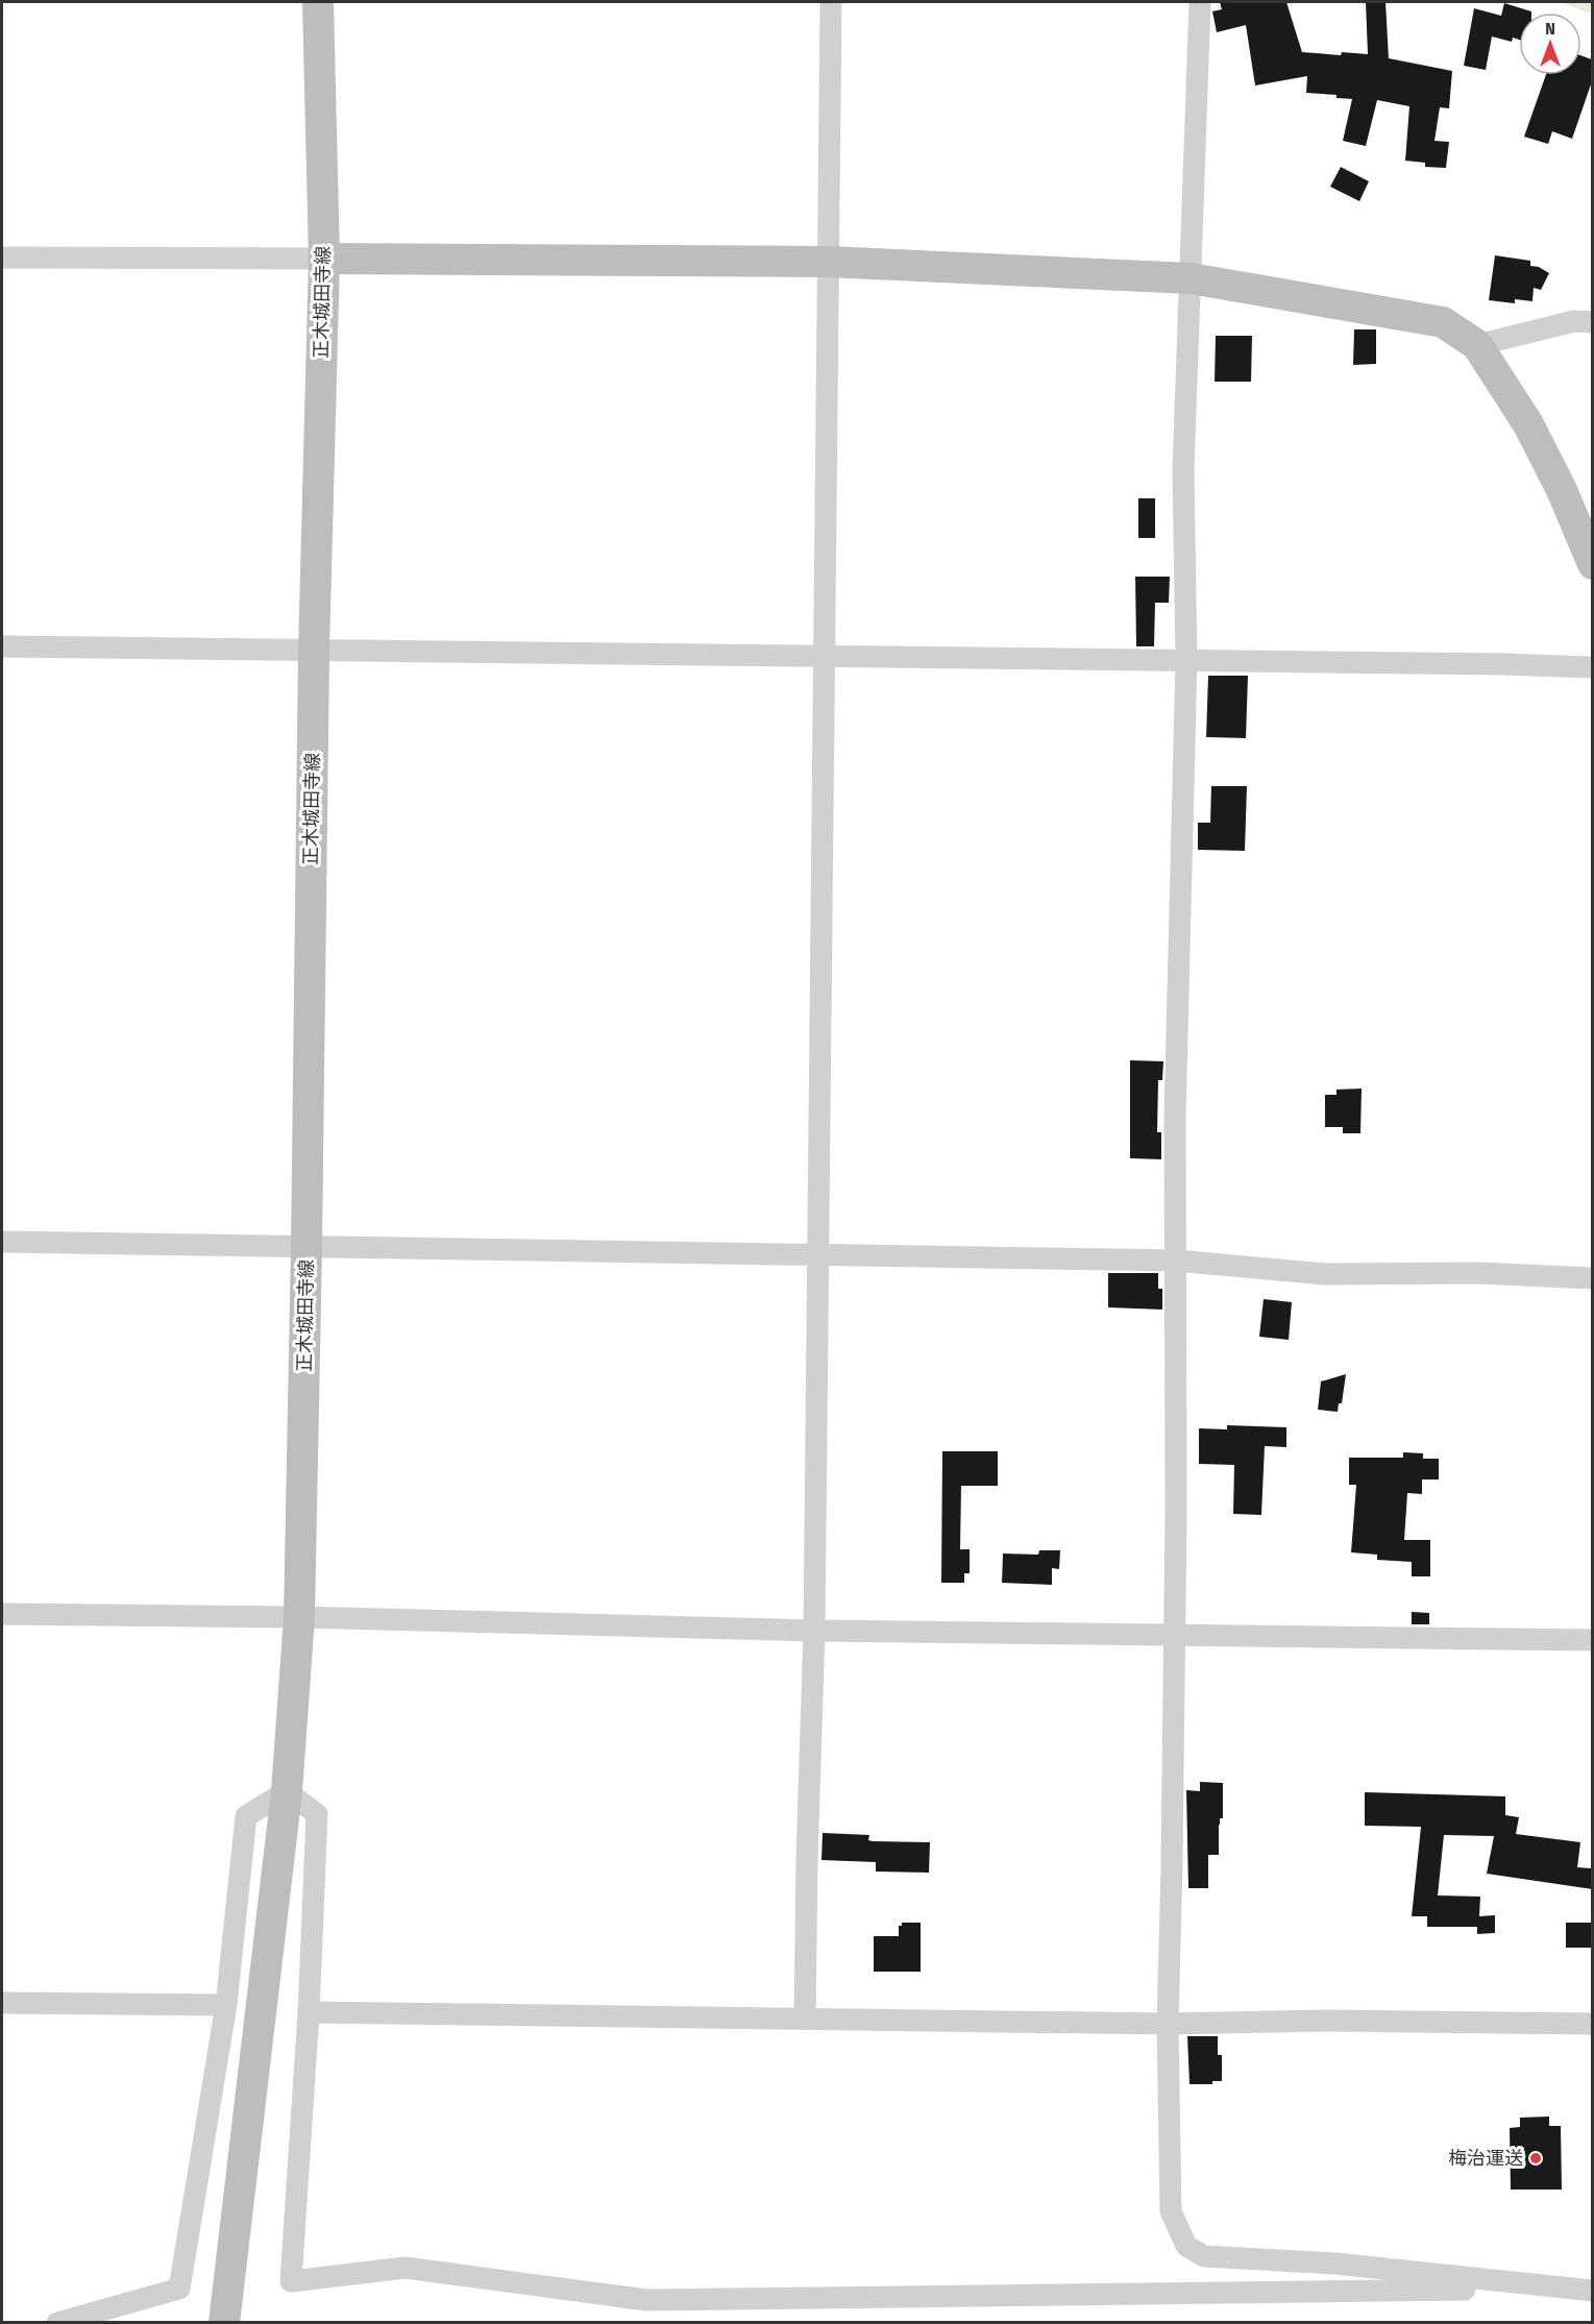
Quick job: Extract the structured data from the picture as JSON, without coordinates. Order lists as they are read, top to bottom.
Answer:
{
  "streets": {
    "street": ["正木城田寺線"]
  },
  "places": ["梅治運送"],
  "north": "top"
}
